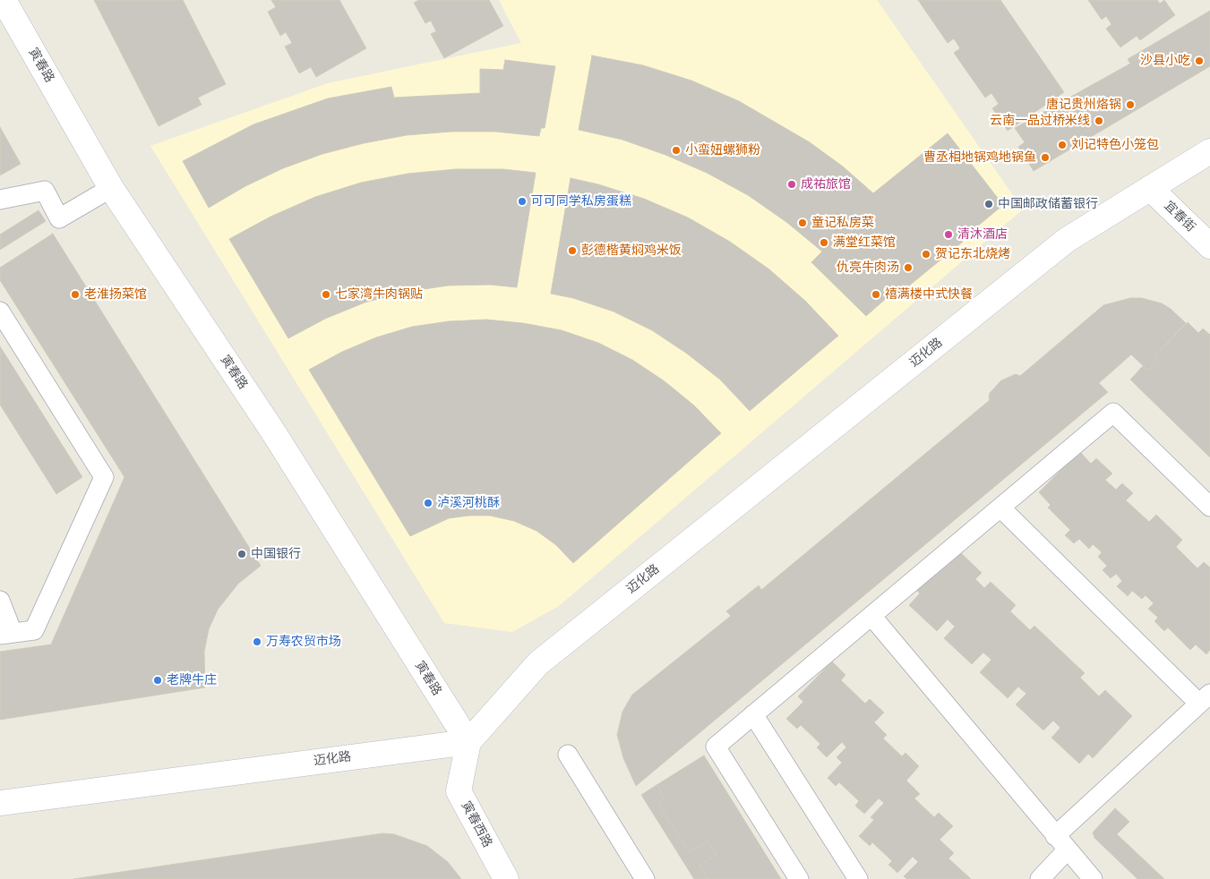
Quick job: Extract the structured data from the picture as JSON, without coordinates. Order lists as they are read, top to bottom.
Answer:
{
  "streets": {
    "street": [
      "寅春路",
      "宜春街",
      "迈化路",
      "寅春西路"
    ]
  },
  "crossings": [
    ["寅春路", "迈化路"],
    ["寅春路", "寅春西路"],
    ["宜春街", "迈化路"],
    ["迈化路", "寅春西路"]
  ],
  "places": [
    "沙县小吃",
    "唐记贵州烙锅",
    "云南一品过桥米线",
    "刘记特色小笼包",
    "小蛮妞螺狮粉",
    "曹丞相地锅鸡地锅鱼",
    "成祐旅馆",
    "可可同学私房蛋糕",
    "中国邮政储蓄银行",
    "童记私房菜",
    "清沐酒店",
    "满堂红菜馆",
    "彭德楷黄焖鸡米饭",
    "贺记东北烧烤",
    "仇亮牛肉汤",
    "老淮扬菜馆",
    "七家湾牛肉锅贴",
    "禧满楼中式快餐",
    "泸溪河桃酥",
    "中国银行",
    "万寿农贸市场",
    "老牌牛庄"
  ]
}
